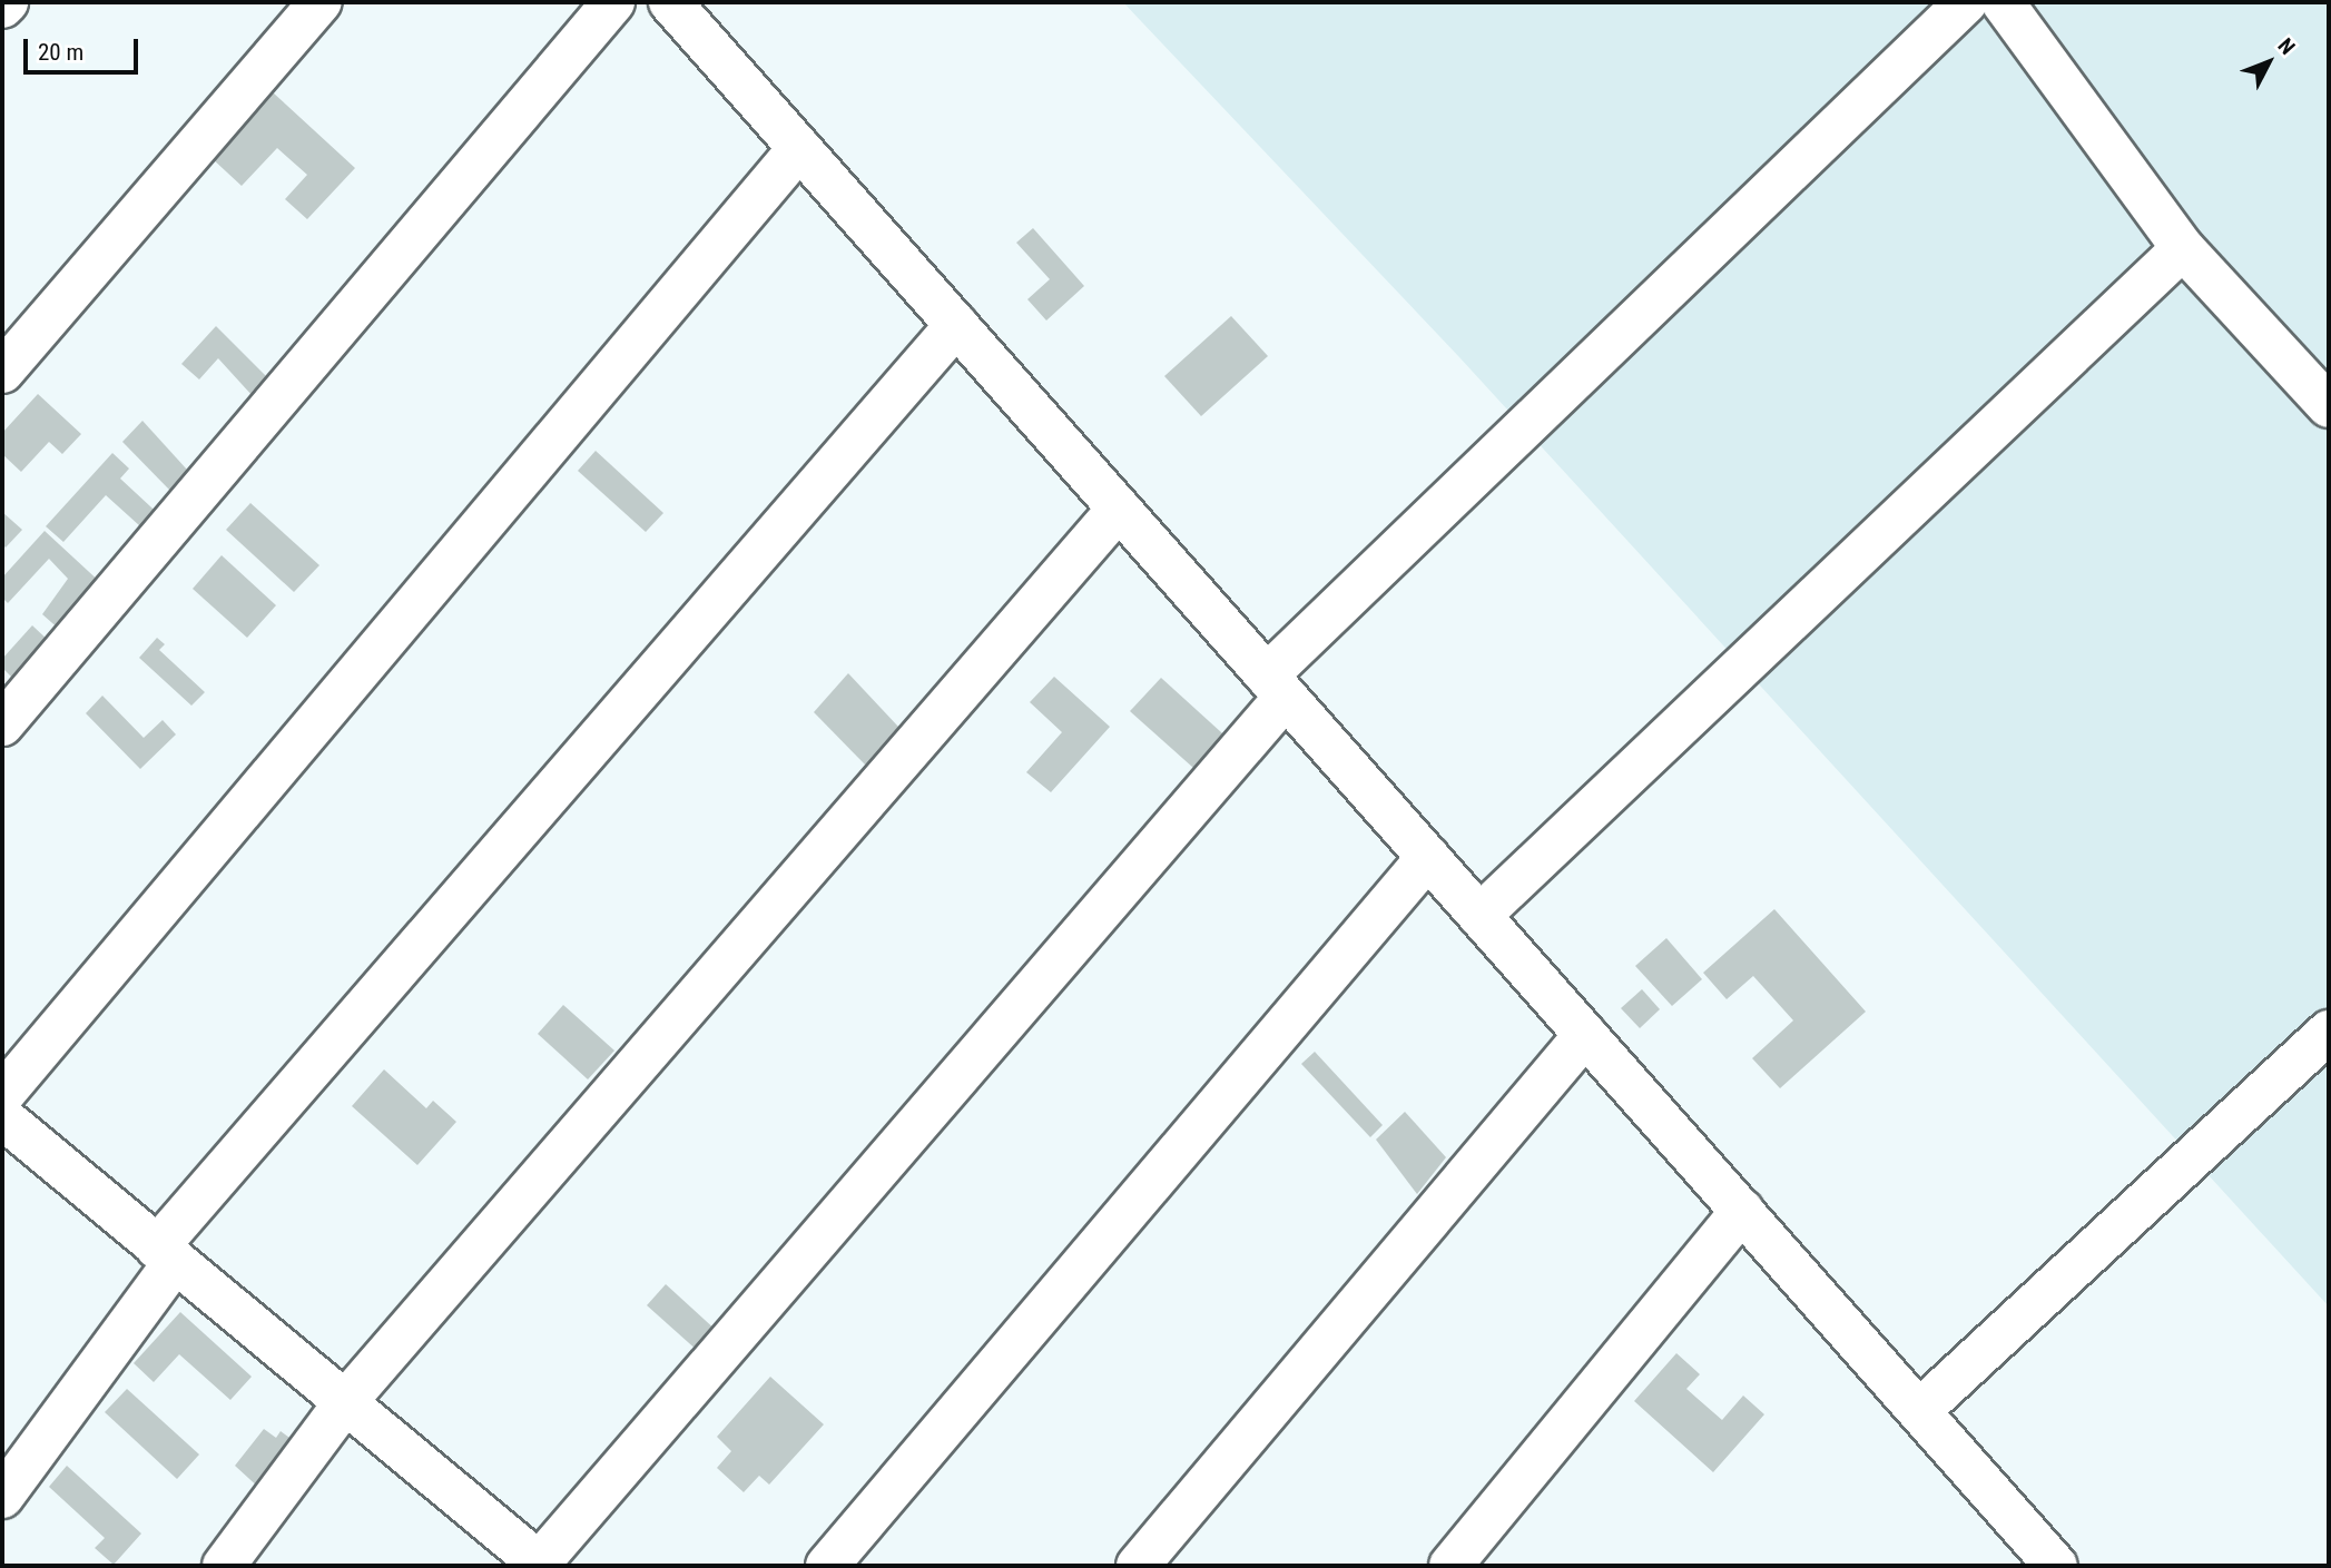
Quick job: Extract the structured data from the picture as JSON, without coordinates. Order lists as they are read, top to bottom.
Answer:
{
  "scale_bar": "20 m",
  "north": "top right"
}
